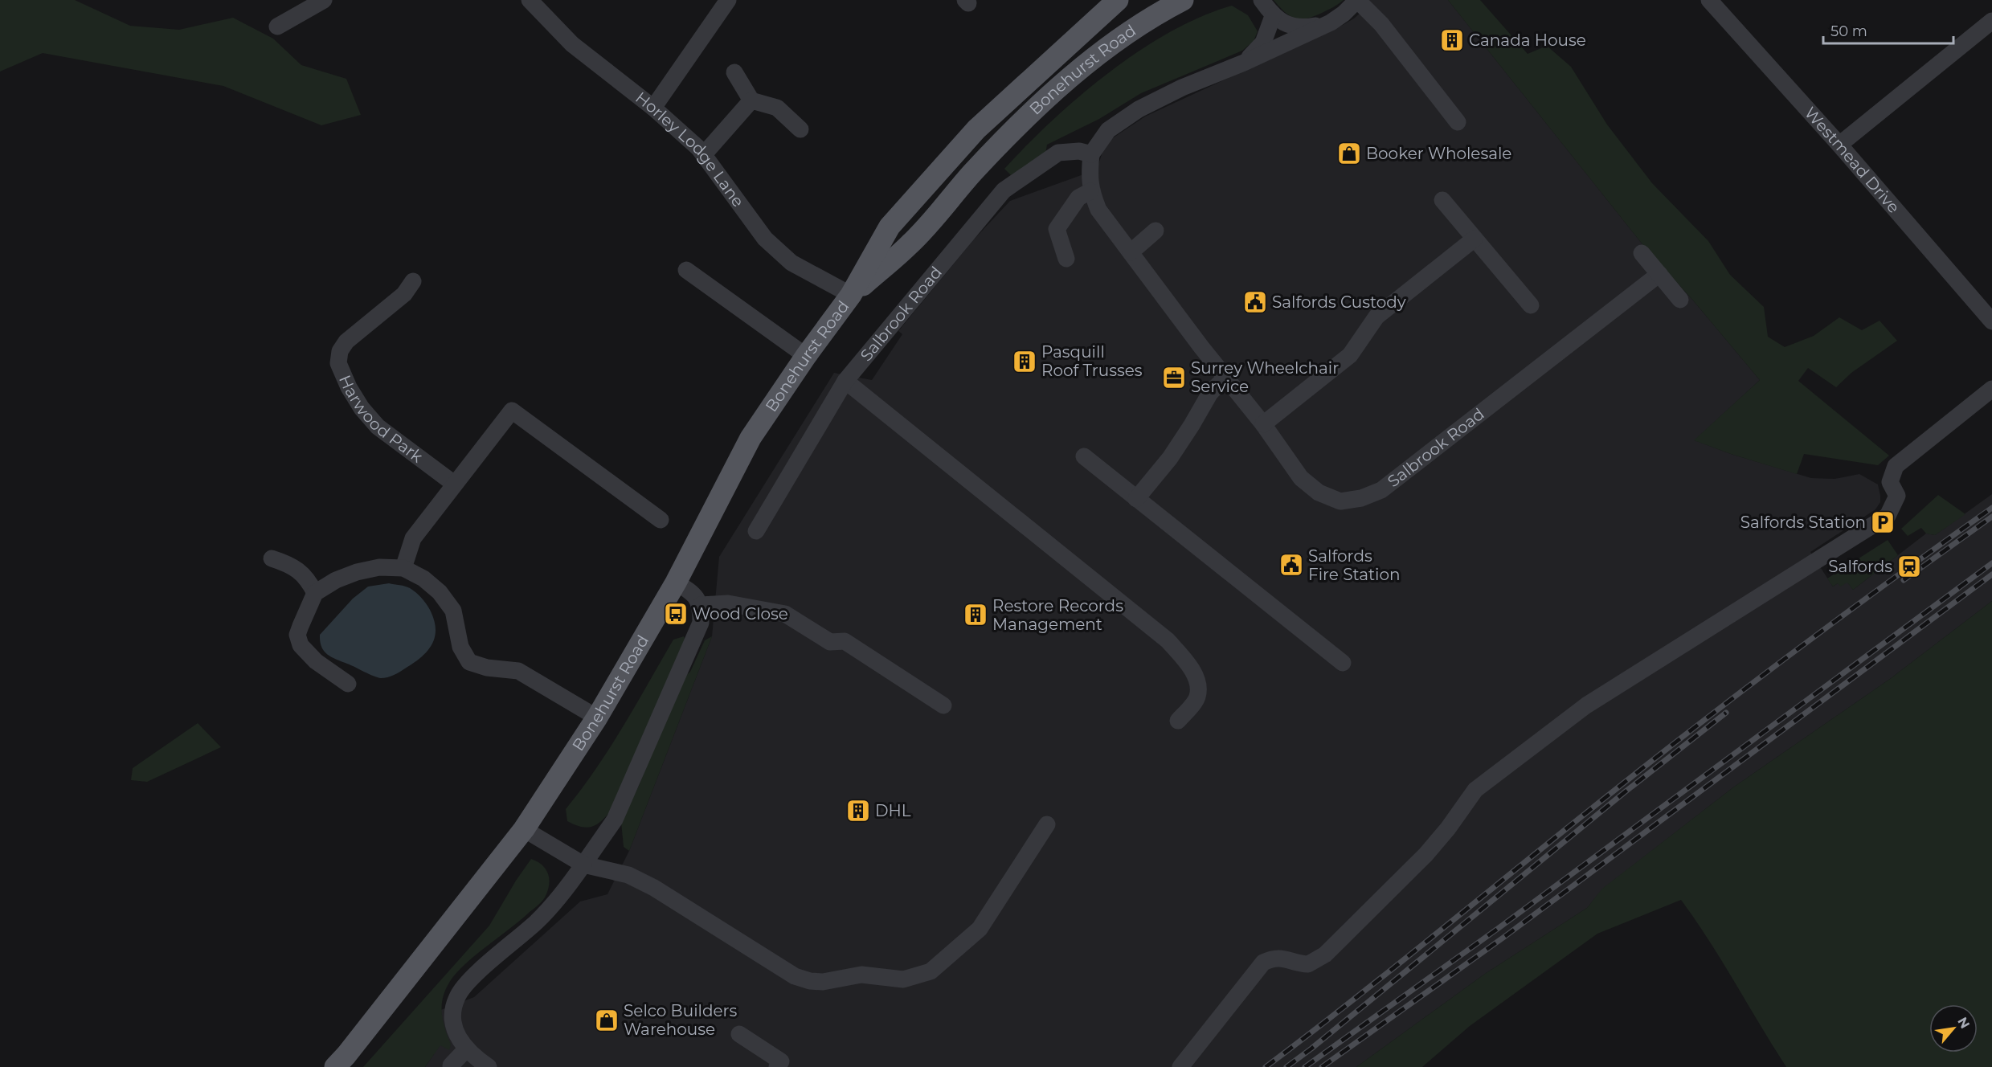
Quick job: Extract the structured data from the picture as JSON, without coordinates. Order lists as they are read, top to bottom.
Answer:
{
  "streets": {
    "main road": ["Bonehurst Road"],
    "street": [
      "Horley Lodge Lane",
      "Westmead Drive",
      "Salbrook Road",
      "Harwood Park"
    ]
  },
  "crossings": [
    ["Bonehurst Road", "Horley Lodge Lane"]
  ],
  "places": {
    "building": [
      "Canada House",
      "Pasquill Roof Trusses",
      "Restore Records Management",
      "DHL"
    ],
    "shop": ["Booker Wholesale", "Selco Builders Warehouse"],
    "public building": ["Salfords Custody", "Salfords Fire Station"],
    "office": ["Surrey Wheelchair Service"],
    "parking": ["Salfords Station"],
    "station": ["Salfords"],
    "bus stop": ["Wood Close"]
  },
  "scale_bar": "50 m",
  "north": "top right"
}
